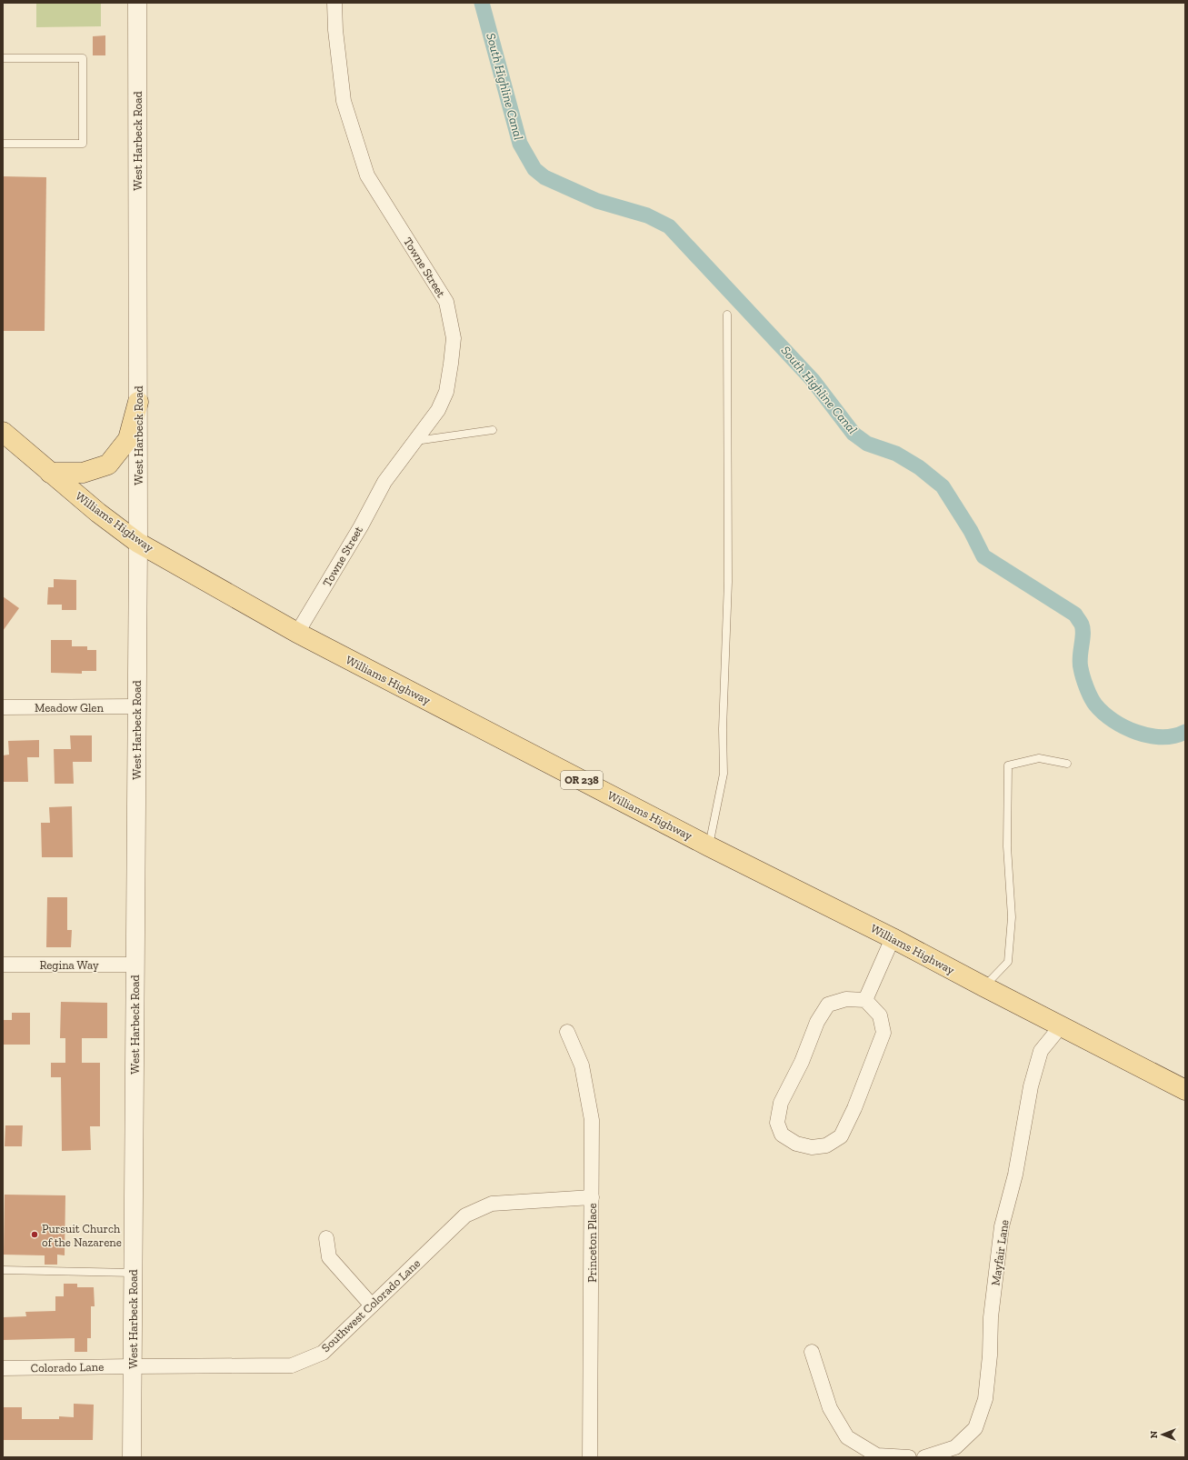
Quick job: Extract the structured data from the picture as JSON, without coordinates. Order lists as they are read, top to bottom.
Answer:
{
  "streets": {
    "main road": ["Williams Highway", "OR 238"],
    "street": [
      "West Harbeck Road",
      "Towne Street",
      "Meadow Glen",
      "Regina Way",
      "Princeton Place",
      "Mayfair Lane",
      "Southwest Colorado Lane",
      "Colorado Lane"
    ]
  },
  "crossings": [
    ["West Harbeck Road", "Williams Highway"],
    ["West Harbeck Road", "Meadow Glen"],
    ["West Harbeck Road", "Regina Way"],
    ["West Harbeck Road", "Southwest Colorado Lane"],
    ["West Harbeck Road", "Colorado Lane"],
    ["Towne Street", "Williams Highway"],
    ["Williams Highway", "Mayfair Lane"],
    ["Princeton Place", "Southwest Colorado Lane"],
    ["Southwest Colorado Lane", "Colorado Lane"]
  ],
  "water": ["South Highline Canal"],
  "places": ["Pursuit Church of the Nazarene"],
  "north": "left"
}
